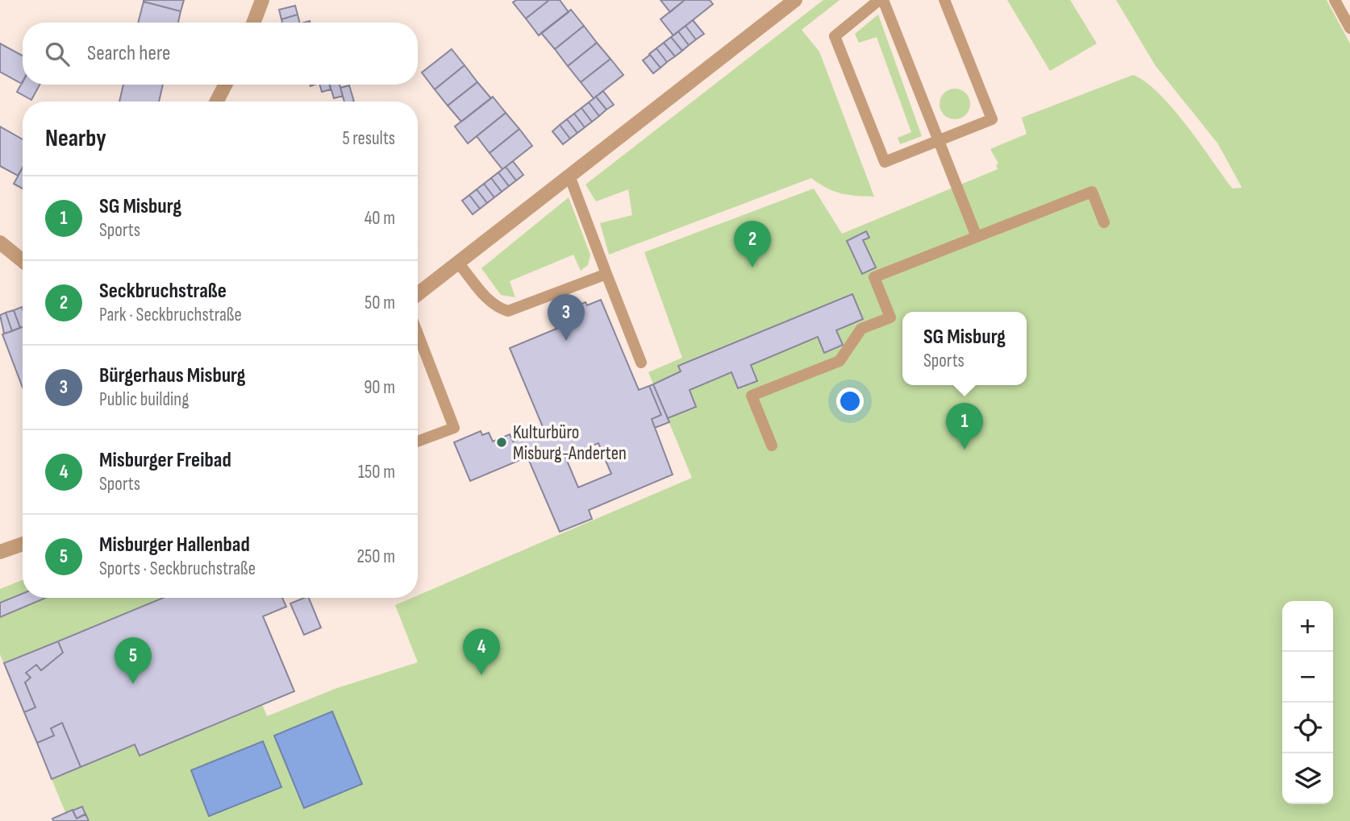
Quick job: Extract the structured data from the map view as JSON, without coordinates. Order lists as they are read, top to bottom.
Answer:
{
  "places": ["Kulturbüro Misburg-Anderten"],
  "page": {
    "search": "Search here",
    "heading": ["Nearby", "5 results"],
    "list": [
      {
        "mark": "1",
        "name": "SG Misburg",
        "note": "Sports",
        "value": "40 m"
      },
      {
        "mark": "2",
        "name": "Seckbruchstraße",
        "note": "Park · Seckbruchstraße",
        "value": "50 m"
      },
      {
        "mark": "3",
        "name": "Bürgerhaus Misburg",
        "note": "Public building",
        "value": "90 m"
      },
      {
        "mark": "4",
        "name": "Misburger Freibad",
        "note": "Sports",
        "value": "150 m"
      },
      {
        "mark": "5",
        "name": "Misburger Hallenbad",
        "note": "Sports · Seckbruchstraße",
        "value": "250 m"
      }
    ],
    "pins": [
      "2",
      "3",
      "1",
      "4",
      "5"
    ],
    "popup": ["SG Misburg", "Sports"],
    "map_buttons": ["+", "−"]
  }
}
